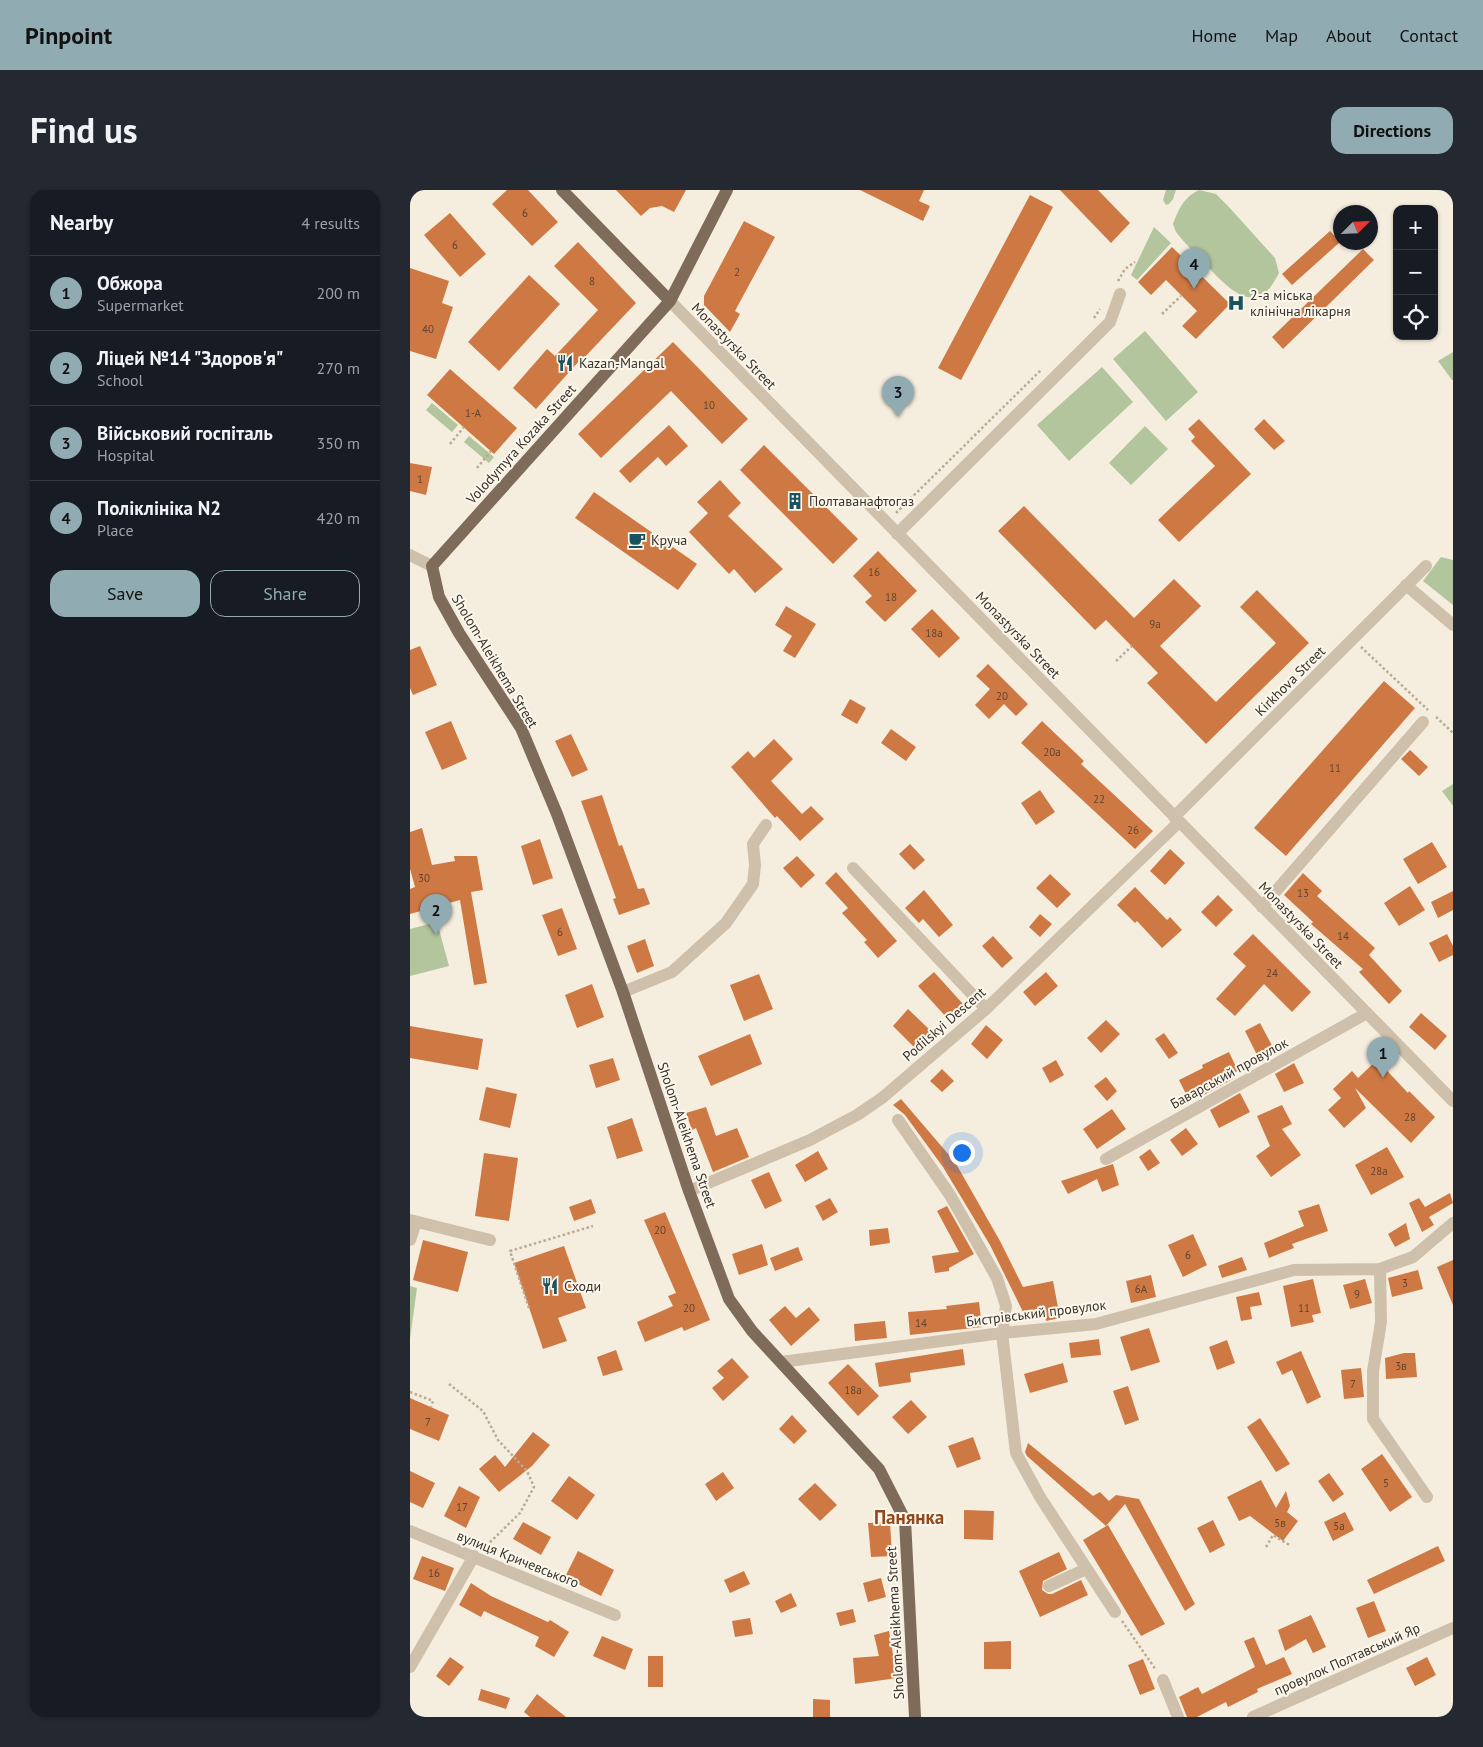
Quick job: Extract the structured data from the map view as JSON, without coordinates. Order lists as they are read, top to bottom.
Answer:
{
  "streets": {
    "main road": ["Monastyrska Street", "Volodymyra Kozaka Street", "Sholom-Aleikhema Street"],
    "street": [
      "Kirkhova Street",
      "Podilskyi Descent",
      "Баварський провулок",
      "Бистрівський провулок",
      "вулиця Кричевського",
      "провулок Полтавський Яр"
    ]
  },
  "crossings": [
    ["Monastyrska Street", "Volodymyra Kozaka Street"],
    ["Monastyrska Street", "Kirkhova Street"],
    ["Monastyrska Street", "Podilskyi Descent"],
    ["Monastyrska Street", "Баварський провулок"],
    ["Volodymyra Kozaka Street", "Sholom-Aleikhema Street"],
    ["Sholom-Aleikhema Street", "Podilskyi Descent"],
    ["Sholom-Aleikhema Street", "Бистрівський провулок"],
    ["Kirkhova Street", "Podilskyi Descent"]
  ],
  "districts": ["Панянка"],
  "places": {
    "hospital": ["2-а міська клінічна лікарня"],
    "restaurant": ["Kazan-Mangal", "Сходи"],
    "building": ["Полтаванафтогаз"],
    "cafe": ["Круча"]
  },
  "house_numbers": [
    "6",
    "6",
    "2",
    "8",
    "40",
    "10",
    "1-А",
    "1",
    "16",
    "18",
    "9а",
    "18а",
    "20",
    "20а",
    "11",
    "22",
    "26",
    "30",
    "13",
    "6",
    "14",
    "24",
    "28",
    "28а",
    "20",
    "6",
    "3",
    "6А",
    "9",
    "20",
    "11",
    "14",
    "3в",
    "7",
    "18а",
    "7",
    "5",
    "17",
    "5в",
    "5а",
    "16"
  ],
  "north": "top right",
  "page": {
    "header": "Pinpoint",
    "nav": [
      "Home",
      "Map",
      "About",
      "Contact"
    ],
    "title": "Find us",
    "buttons": [
      "Directions",
      ["Save", "Share"]
    ],
    "heading": ["Nearby", "4 results"],
    "map_buttons": ["+", "−"],
    "pins": [
      "4",
      "3",
      "2",
      "1"
    ],
    "list": [
      {
        "mark": "1",
        "name": "Обжора",
        "note": "Supermarket",
        "value": "200 m"
      },
      {
        "mark": "2",
        "name": "Ліцей №14 \"Здоров'я\"",
        "note": "School",
        "value": "270 m"
      },
      {
        "mark": "3",
        "name": "Військовий госпіталь",
        "note": "Hospital",
        "value": "350 m"
      },
      {
        "mark": "4",
        "name": "Поліклініка N2",
        "note": "Place",
        "value": "420 m"
      }
    ]
  }
}
